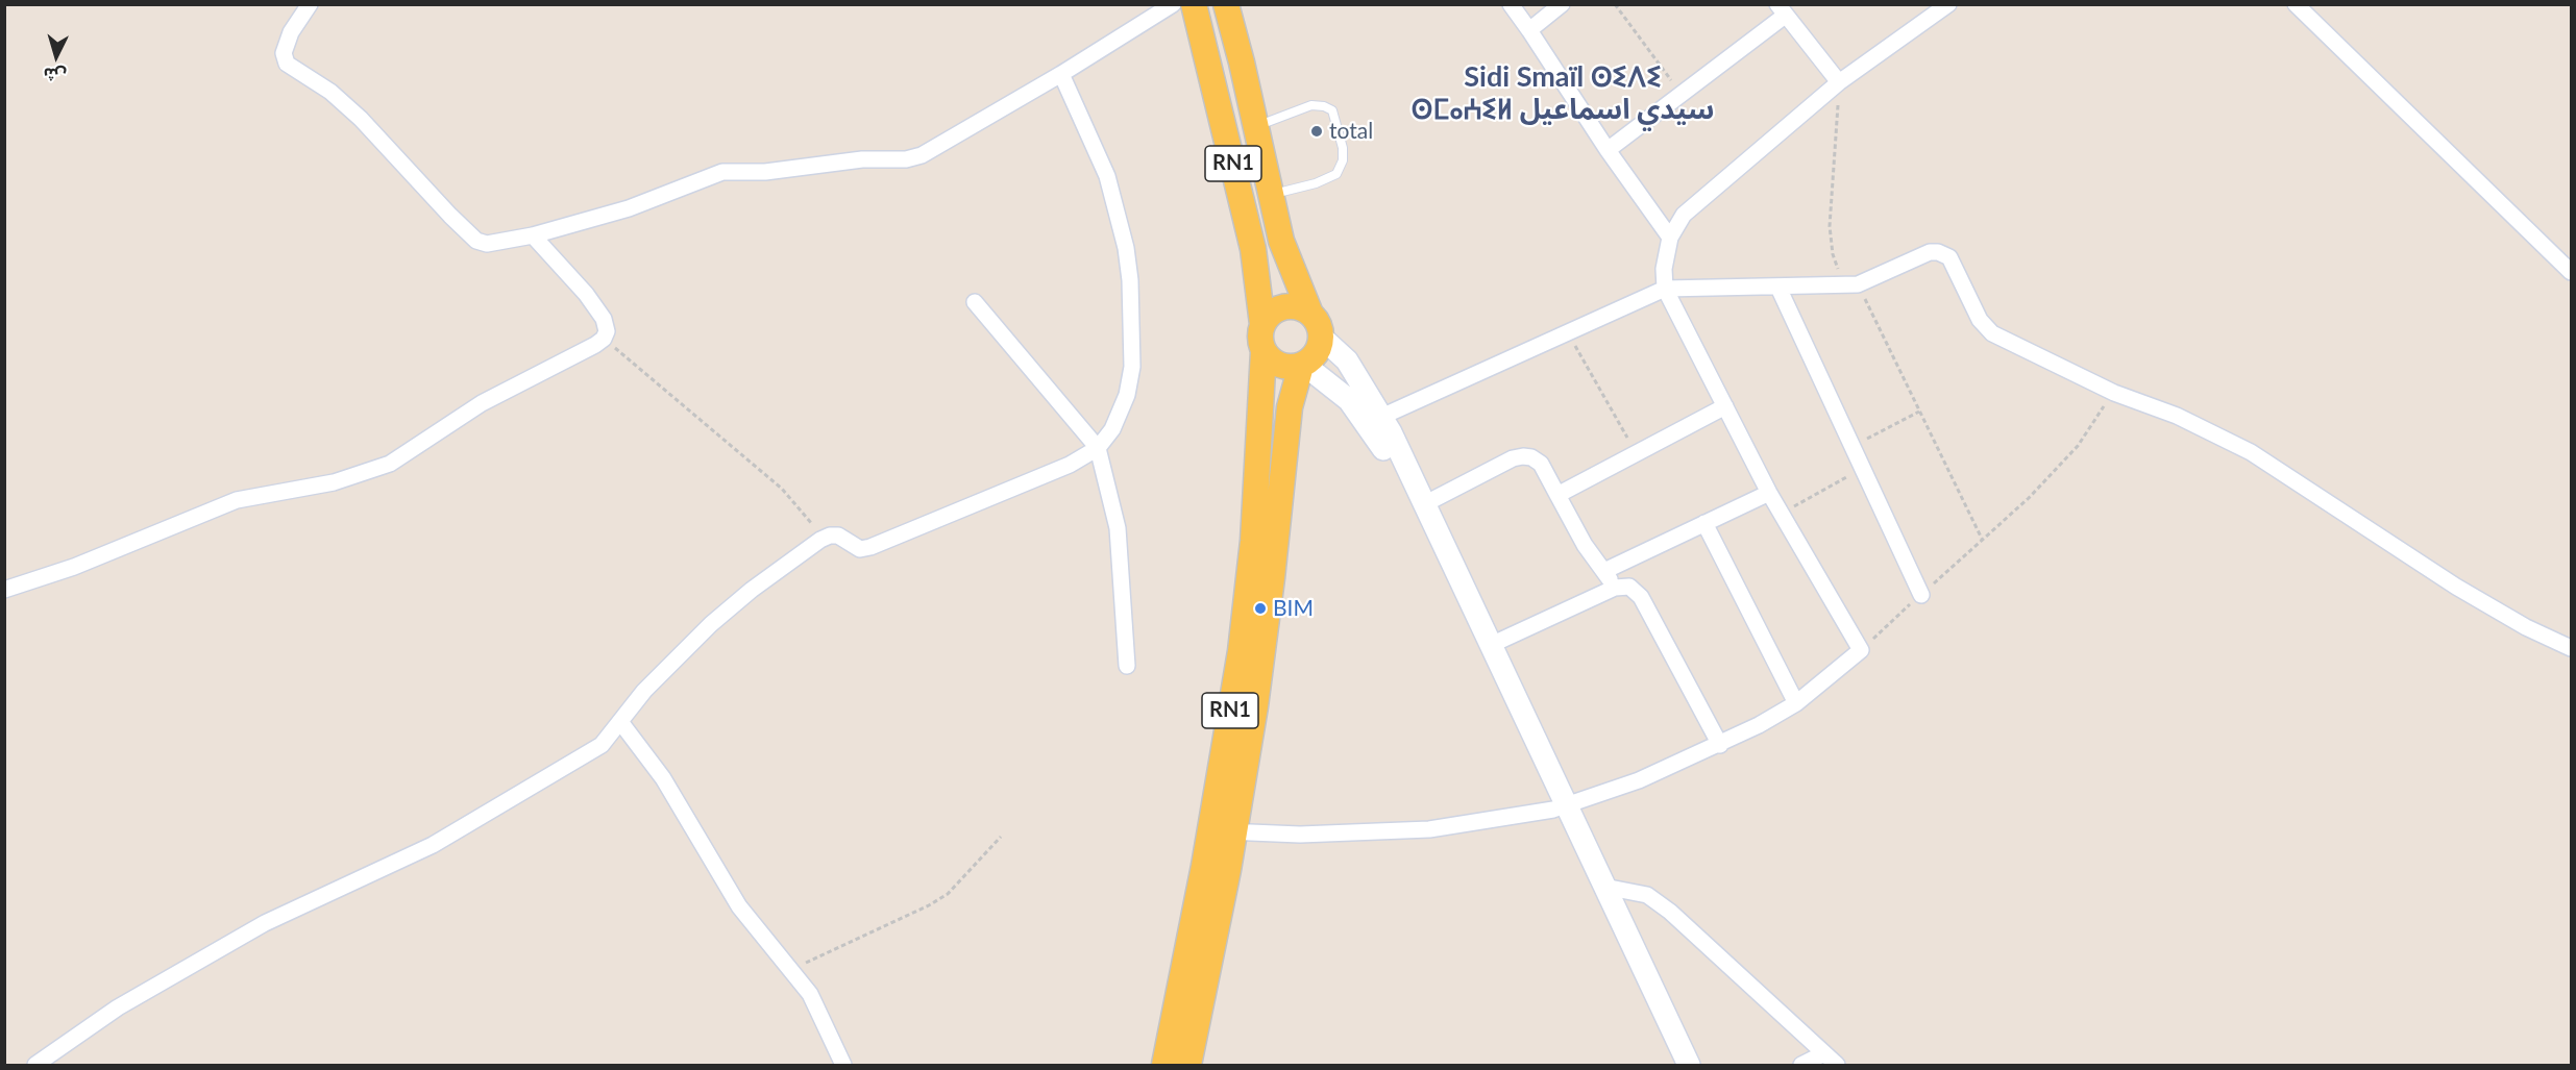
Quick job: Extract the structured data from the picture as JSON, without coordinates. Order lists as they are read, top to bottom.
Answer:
{
  "streets": {
    "main road": ["RN1"]
  },
  "districts": ["Sidi Smaïl ⵙⵉⴷⵉ ⵙⵎⴰⵄⵉⵍ سيدي اسماعيل"],
  "places": ["total", "BIM"],
  "north": "bottom"
}
